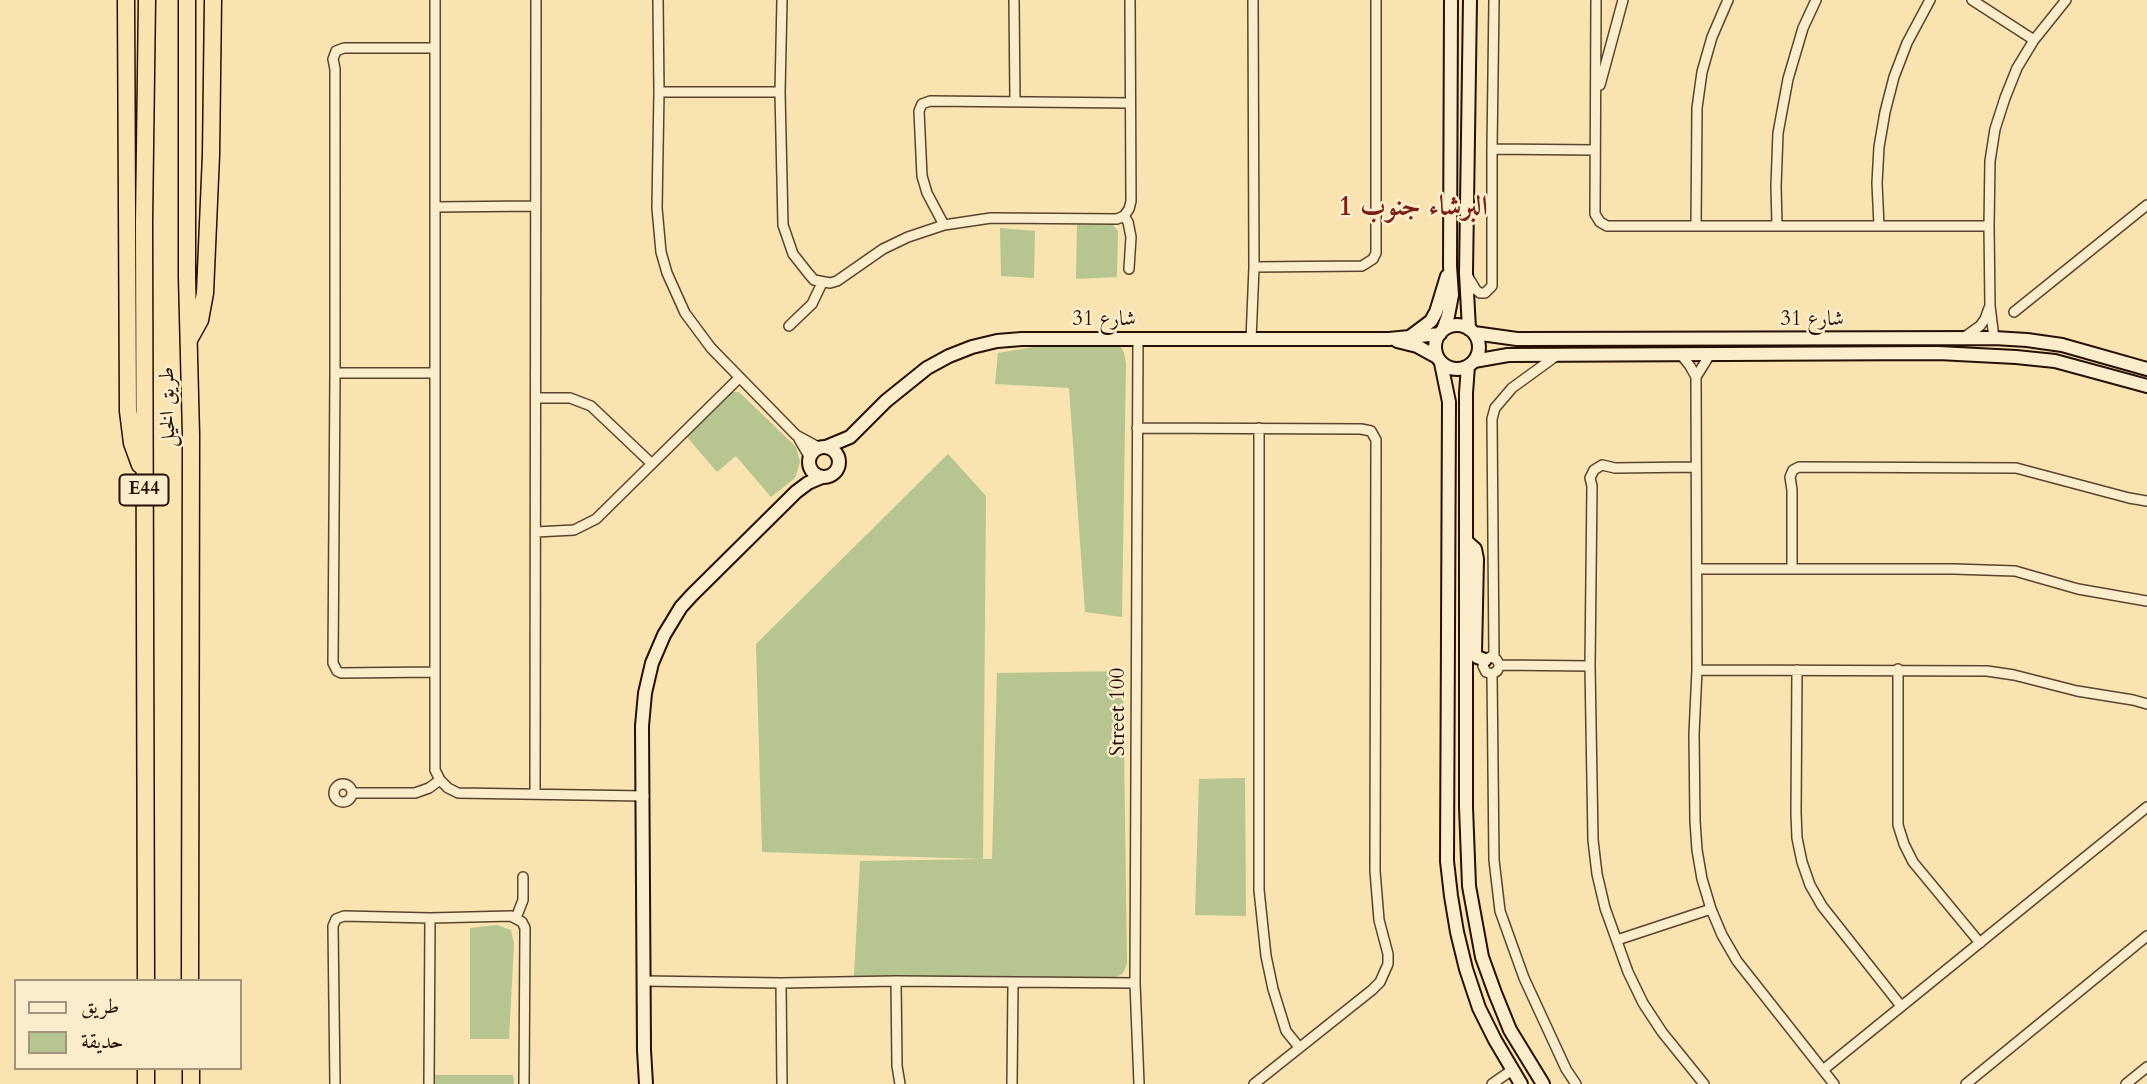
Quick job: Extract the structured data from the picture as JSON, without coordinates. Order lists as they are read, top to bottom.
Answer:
{
  "streets": {
    "highway": ["طريق الخيل", "E44"],
    "street": ["شارع 31", "Street 100"]
  },
  "crossings": [
    ["شارع 31", "Street 100"]
  ],
  "districts": ["البرشاء جنوب 1"],
  "legend": ["طريق", "حديقة"]
}
